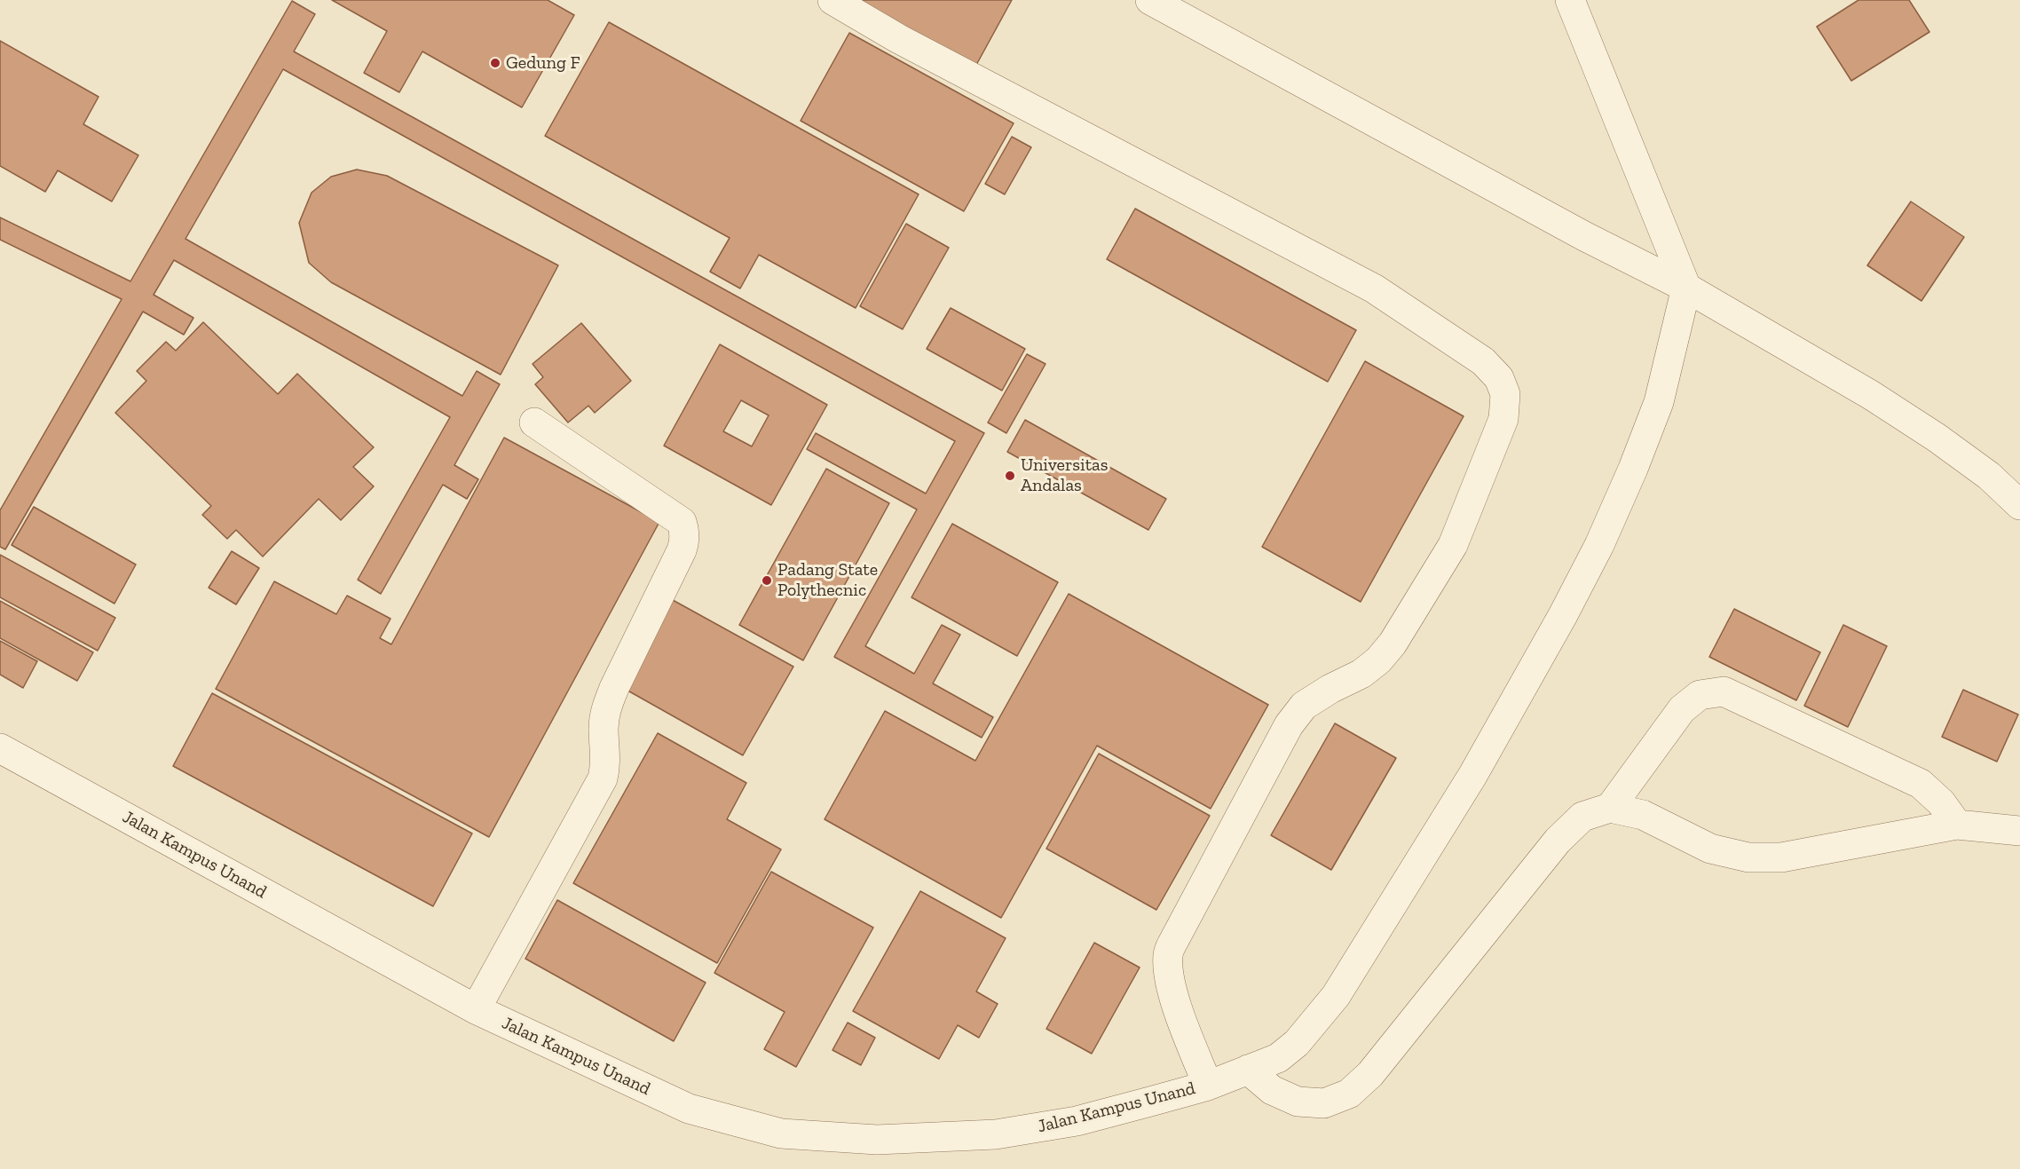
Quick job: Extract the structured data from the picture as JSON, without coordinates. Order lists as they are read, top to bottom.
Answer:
{
  "streets": {
    "street": ["Jalan Kampus Unand"]
  },
  "places": ["Gedung F", "Universitas Andalas", "Padang State Polythecnic"]
}
